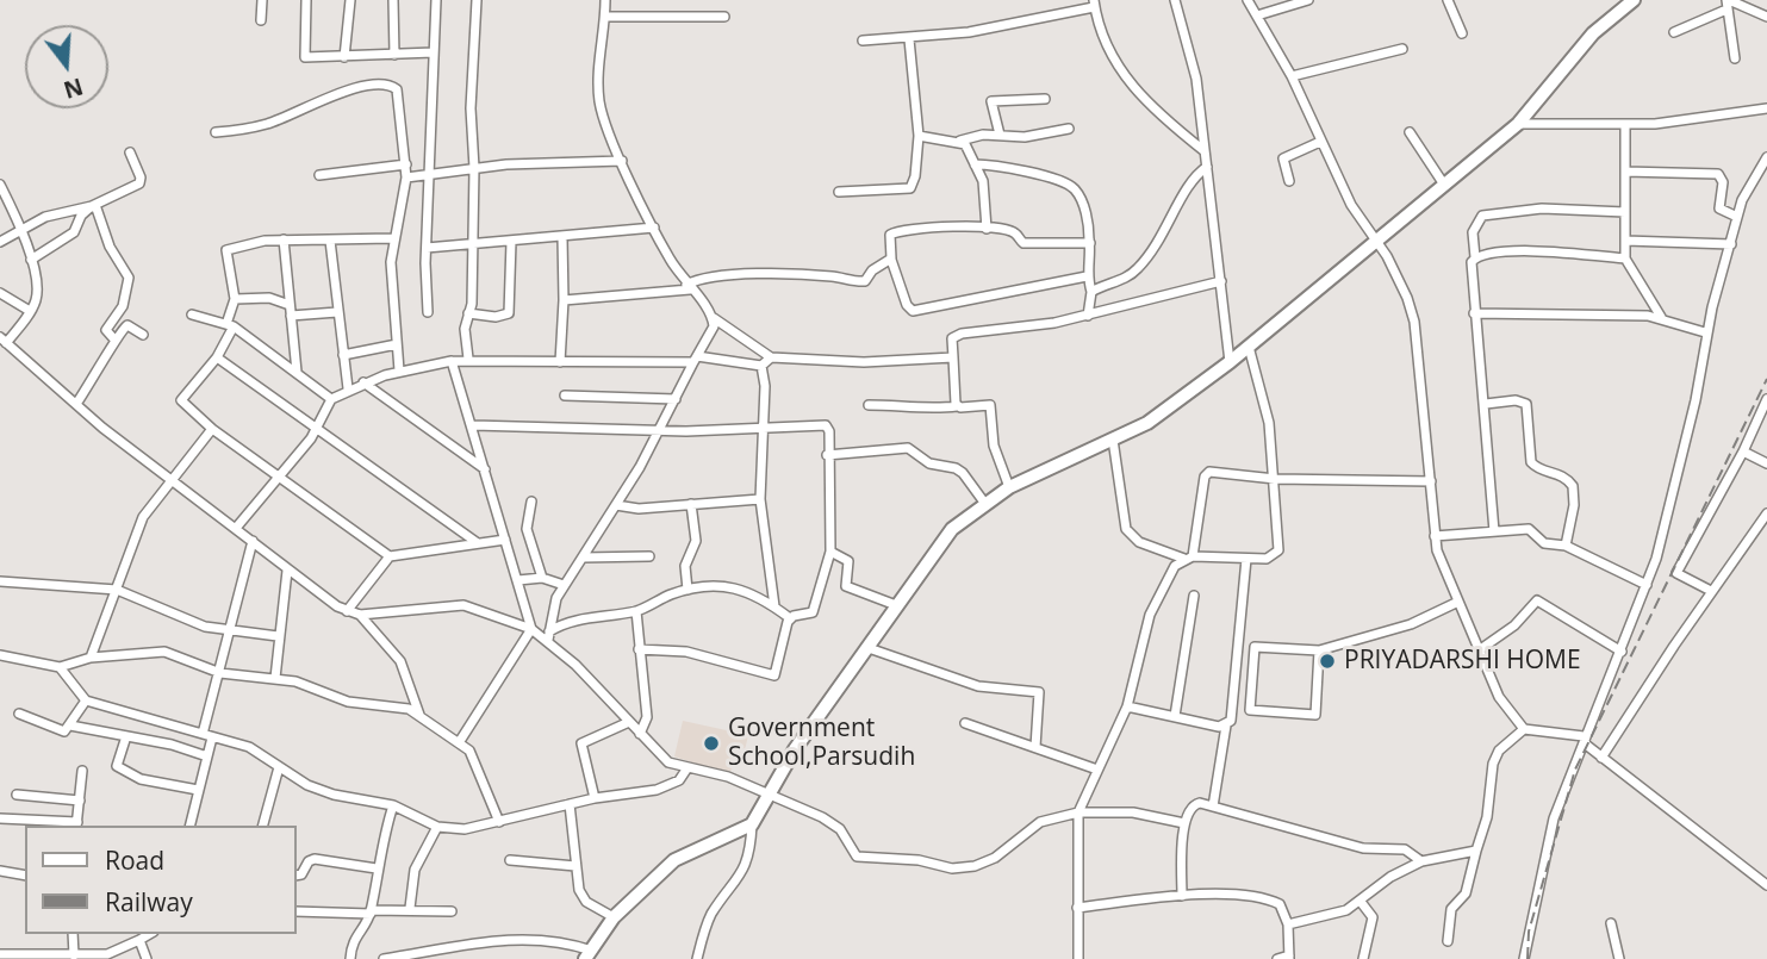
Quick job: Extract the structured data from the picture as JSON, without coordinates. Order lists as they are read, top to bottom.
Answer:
{
  "places": ["PRIYADARSHI HOME", "Government School,Parsudih"],
  "legend": ["Road", "Railway"],
  "north": "bottom"
}
